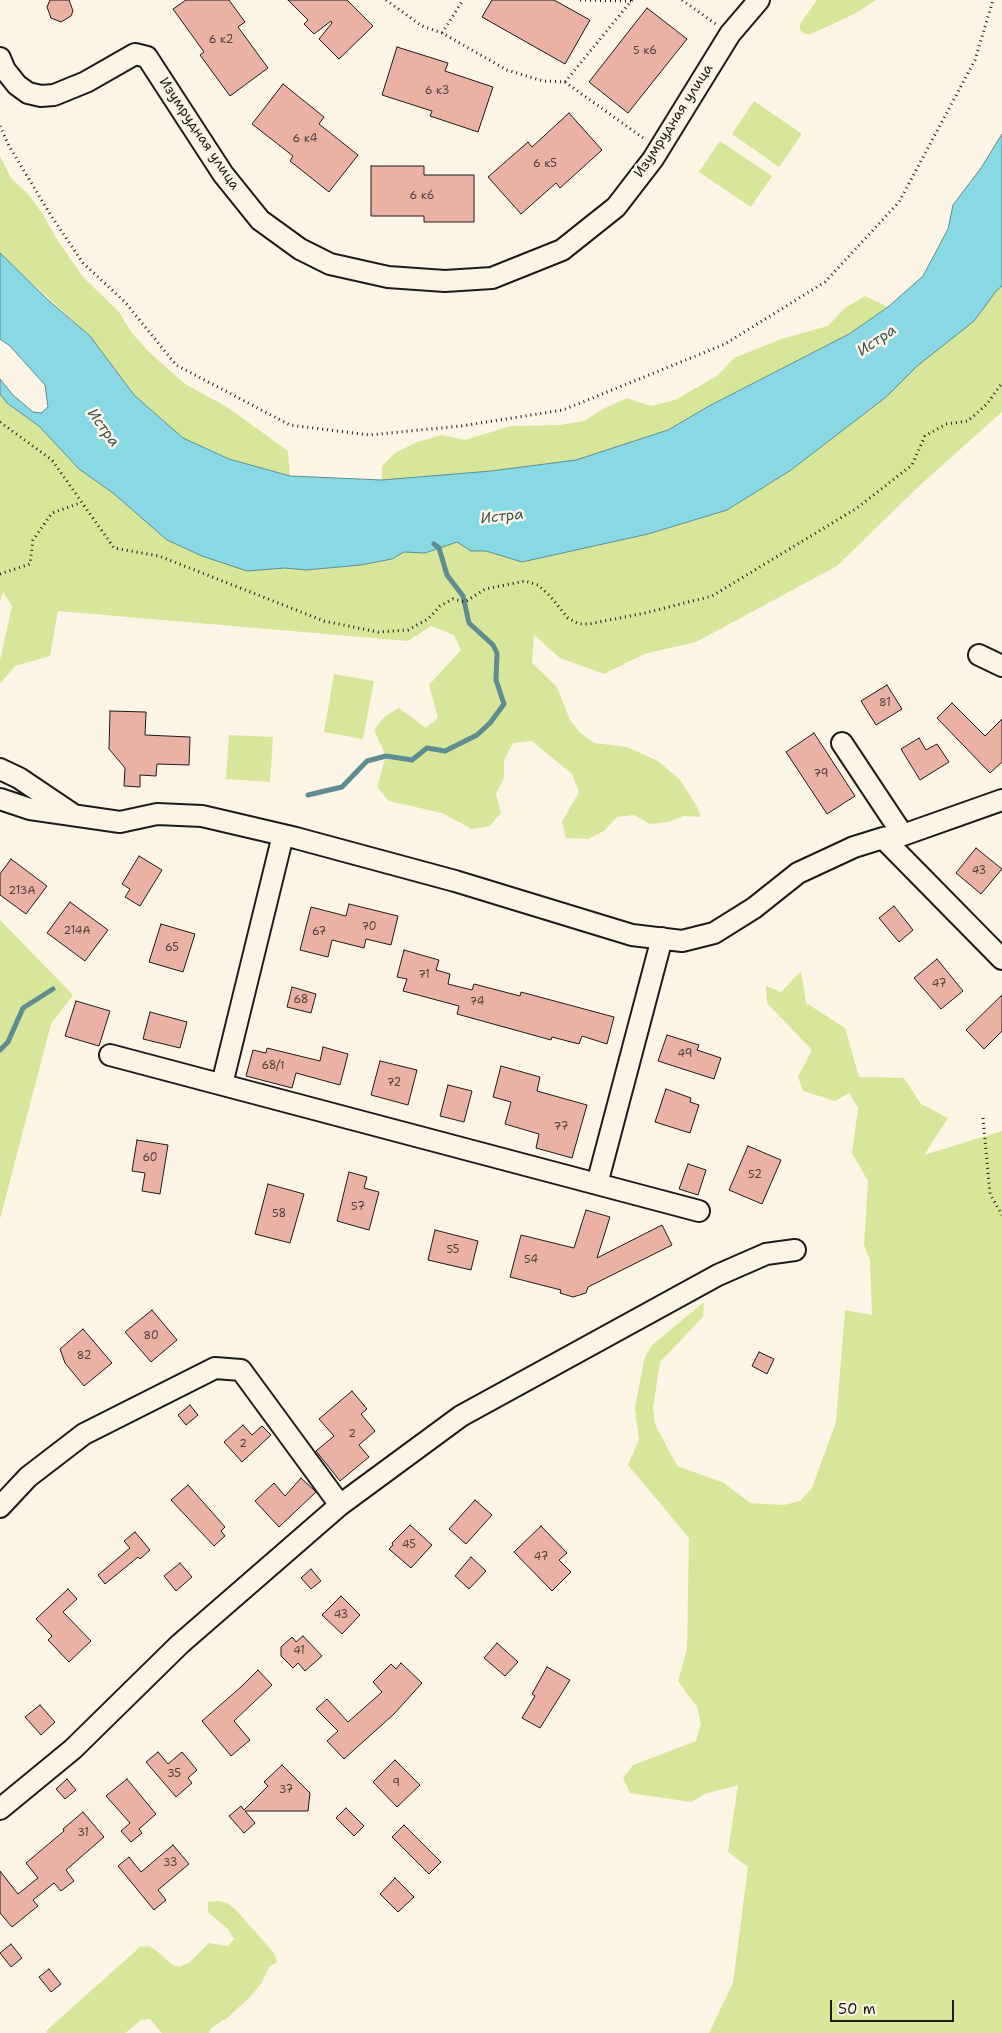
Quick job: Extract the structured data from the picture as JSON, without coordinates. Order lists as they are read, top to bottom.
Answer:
{
  "streets": {
    "street": ["Изумрудная улица"]
  },
  "water": ["Истра"],
  "house_numbers": [
    "6 к2",
    "5 к6",
    "6 к3",
    "6 к4",
    "6 к5",
    "6 к6",
    "81",
    "79",
    "43",
    "213А",
    "70",
    "214А",
    "67",
    "65",
    "71",
    "47",
    "68",
    "74",
    "49",
    "68/1",
    "72",
    "77",
    "60",
    "52",
    "57",
    "58",
    "55",
    "54",
    "80",
    "82",
    "2",
    "2",
    "45",
    "47",
    "43",
    "41",
    "35",
    "9",
    "37",
    "31",
    "33"
  ],
  "scale_bar": "50 m"
}
